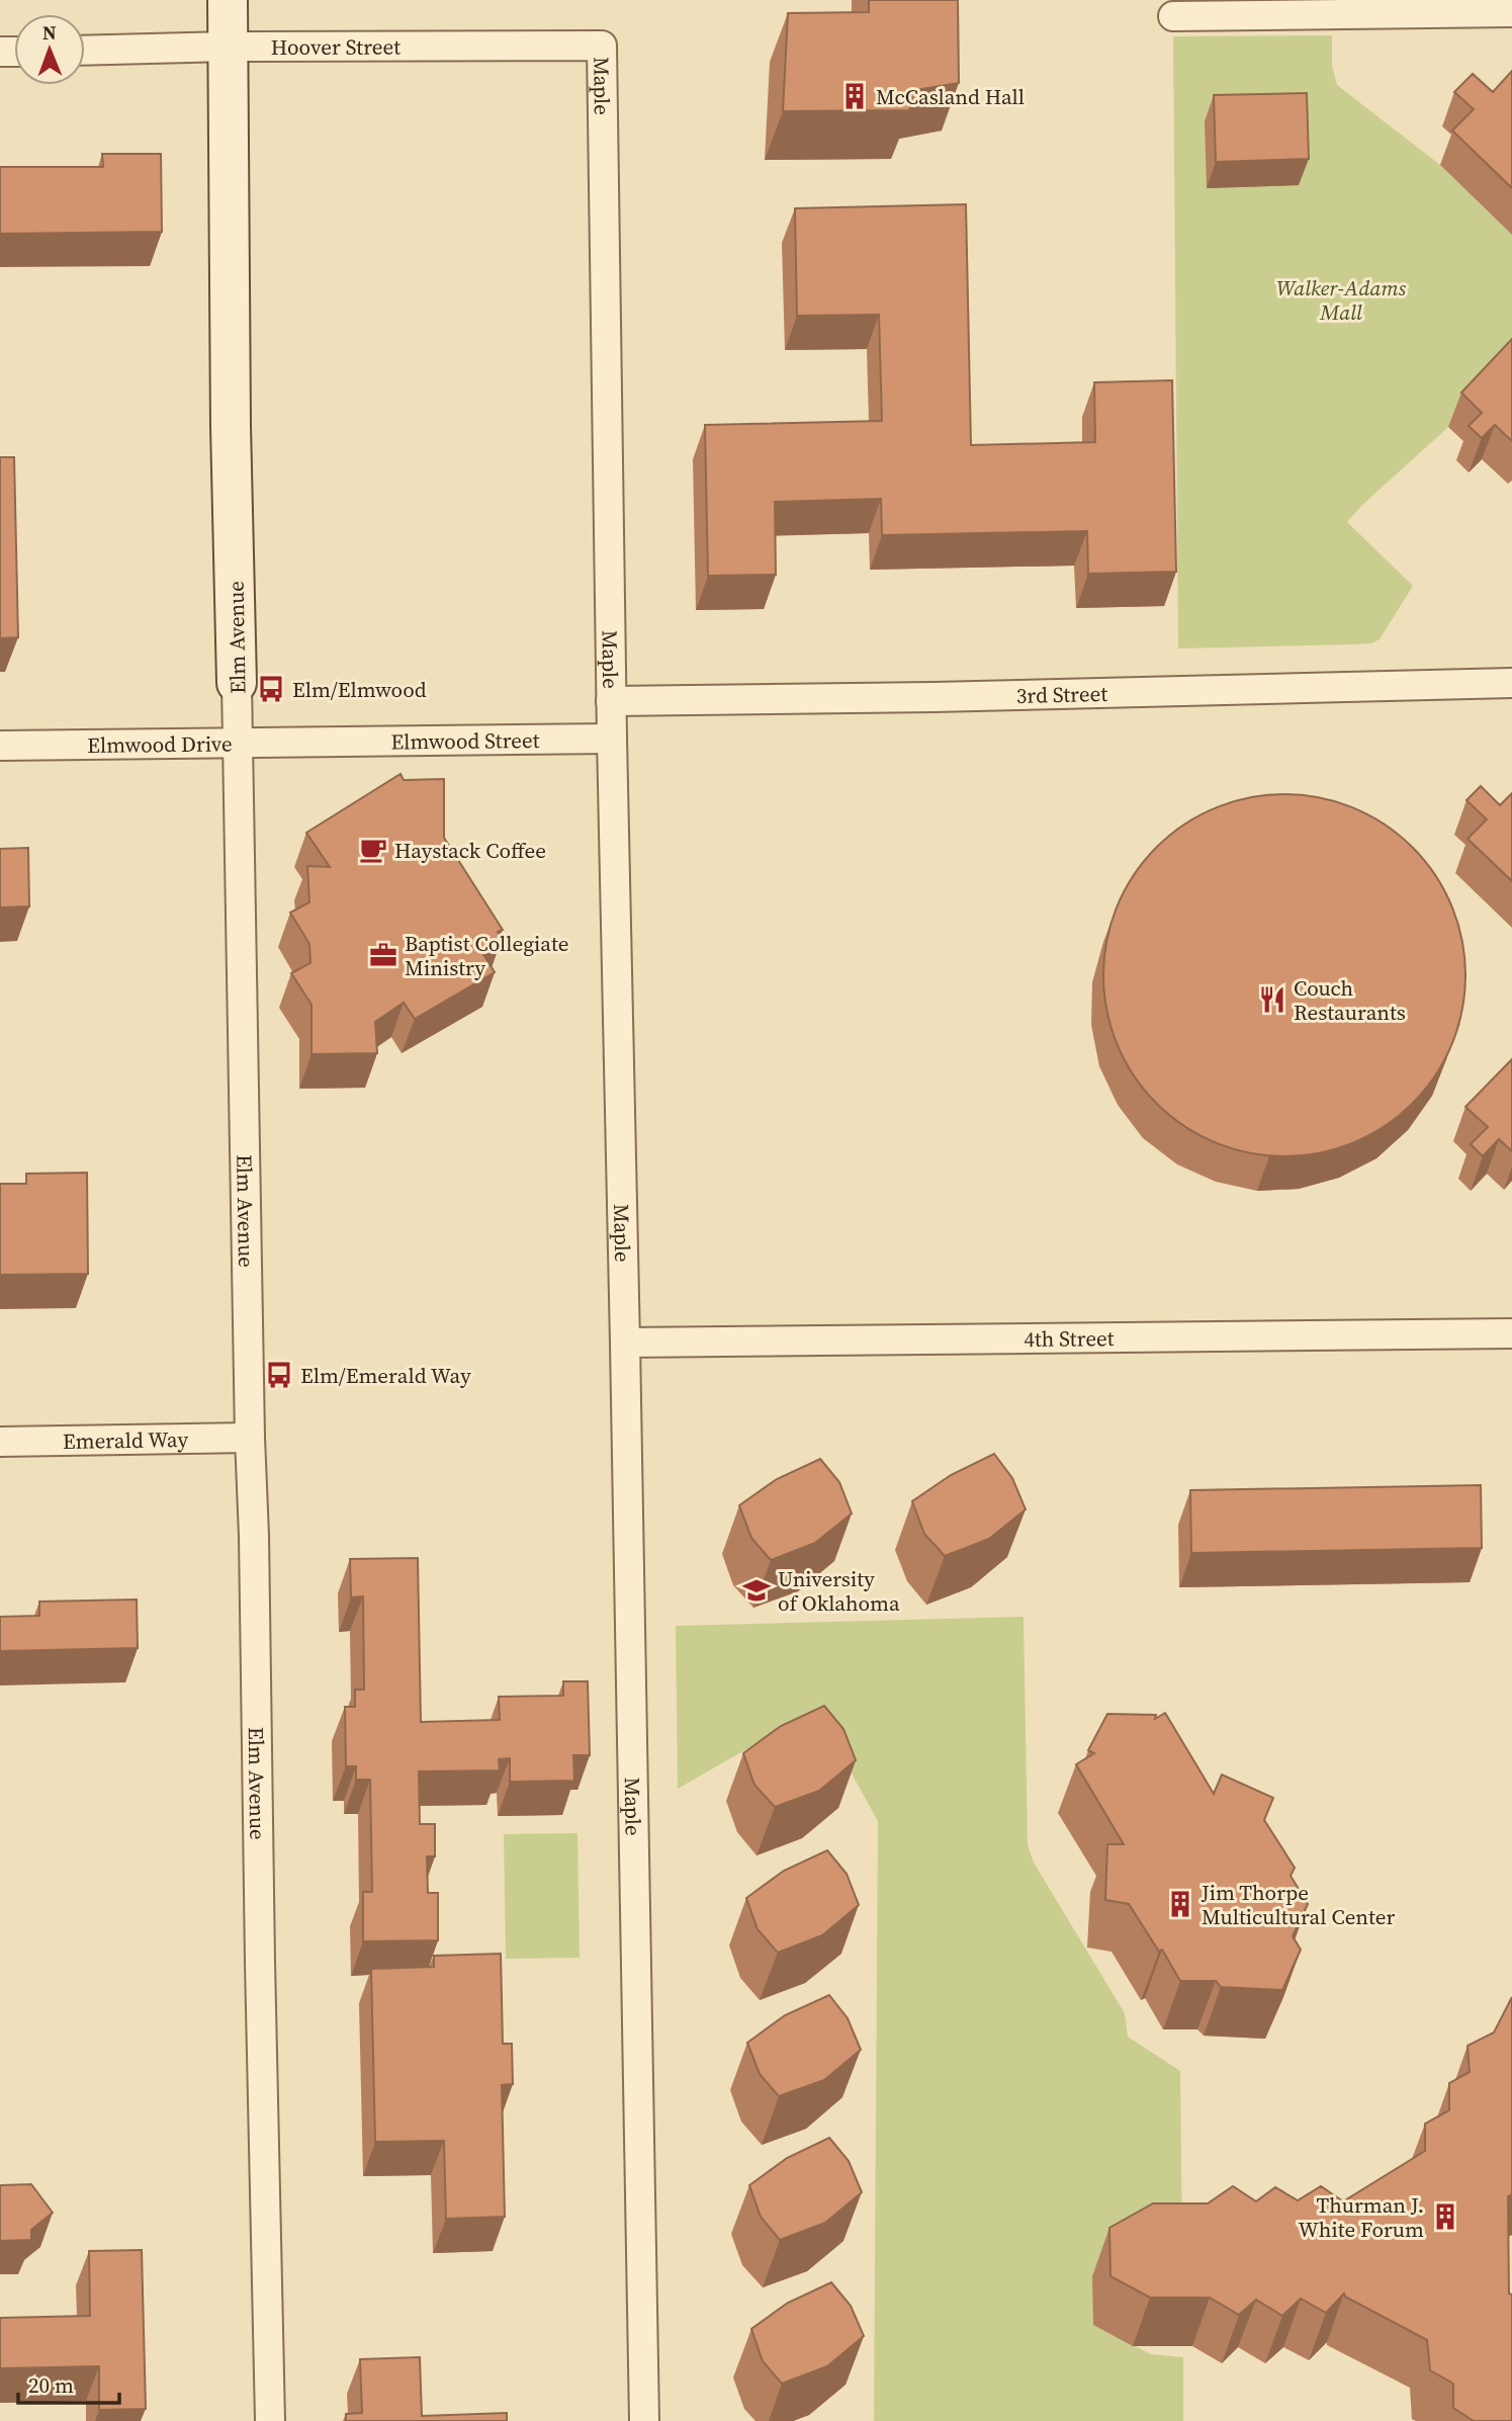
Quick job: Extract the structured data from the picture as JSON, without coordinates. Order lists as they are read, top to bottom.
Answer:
{
  "streets": {
    "street": [
      "Hoover Street",
      "Maple",
      "Elm Avenue",
      "3rd Street",
      "Elmwood Street",
      "Elmwood Drive",
      "4th Street",
      "Emerald Way"
    ]
  },
  "crossings": [
    ["Hoover Street", "Maple"],
    ["Hoover Street", "Elm Avenue"],
    ["Maple", "3rd Street"],
    ["Maple", "Elmwood Street"],
    ["Maple", "4th Street"],
    ["Elm Avenue", "Elmwood Drive"],
    ["Elm Avenue", "Emerald Way"],
    ["Elmwood Street", "Elmwood Drive"]
  ],
  "parks": ["Walker-Adams Mall"],
  "places": {
    "building": ["McCasland Hall", "Jim Thorpe Multicultural Center", "Thurman J. White Forum"],
    "bus stop": ["Elm/Elmwood", "Elm/Emerald Way"],
    "cafe": ["Haystack Coffee"],
    "office": ["Baptist Collegiate Ministry"],
    "restaurant": ["Couch Restaurants"],
    "school or university": ["University of Oklahoma"]
  },
  "scale_bar": "20 m",
  "north": "top"
}
